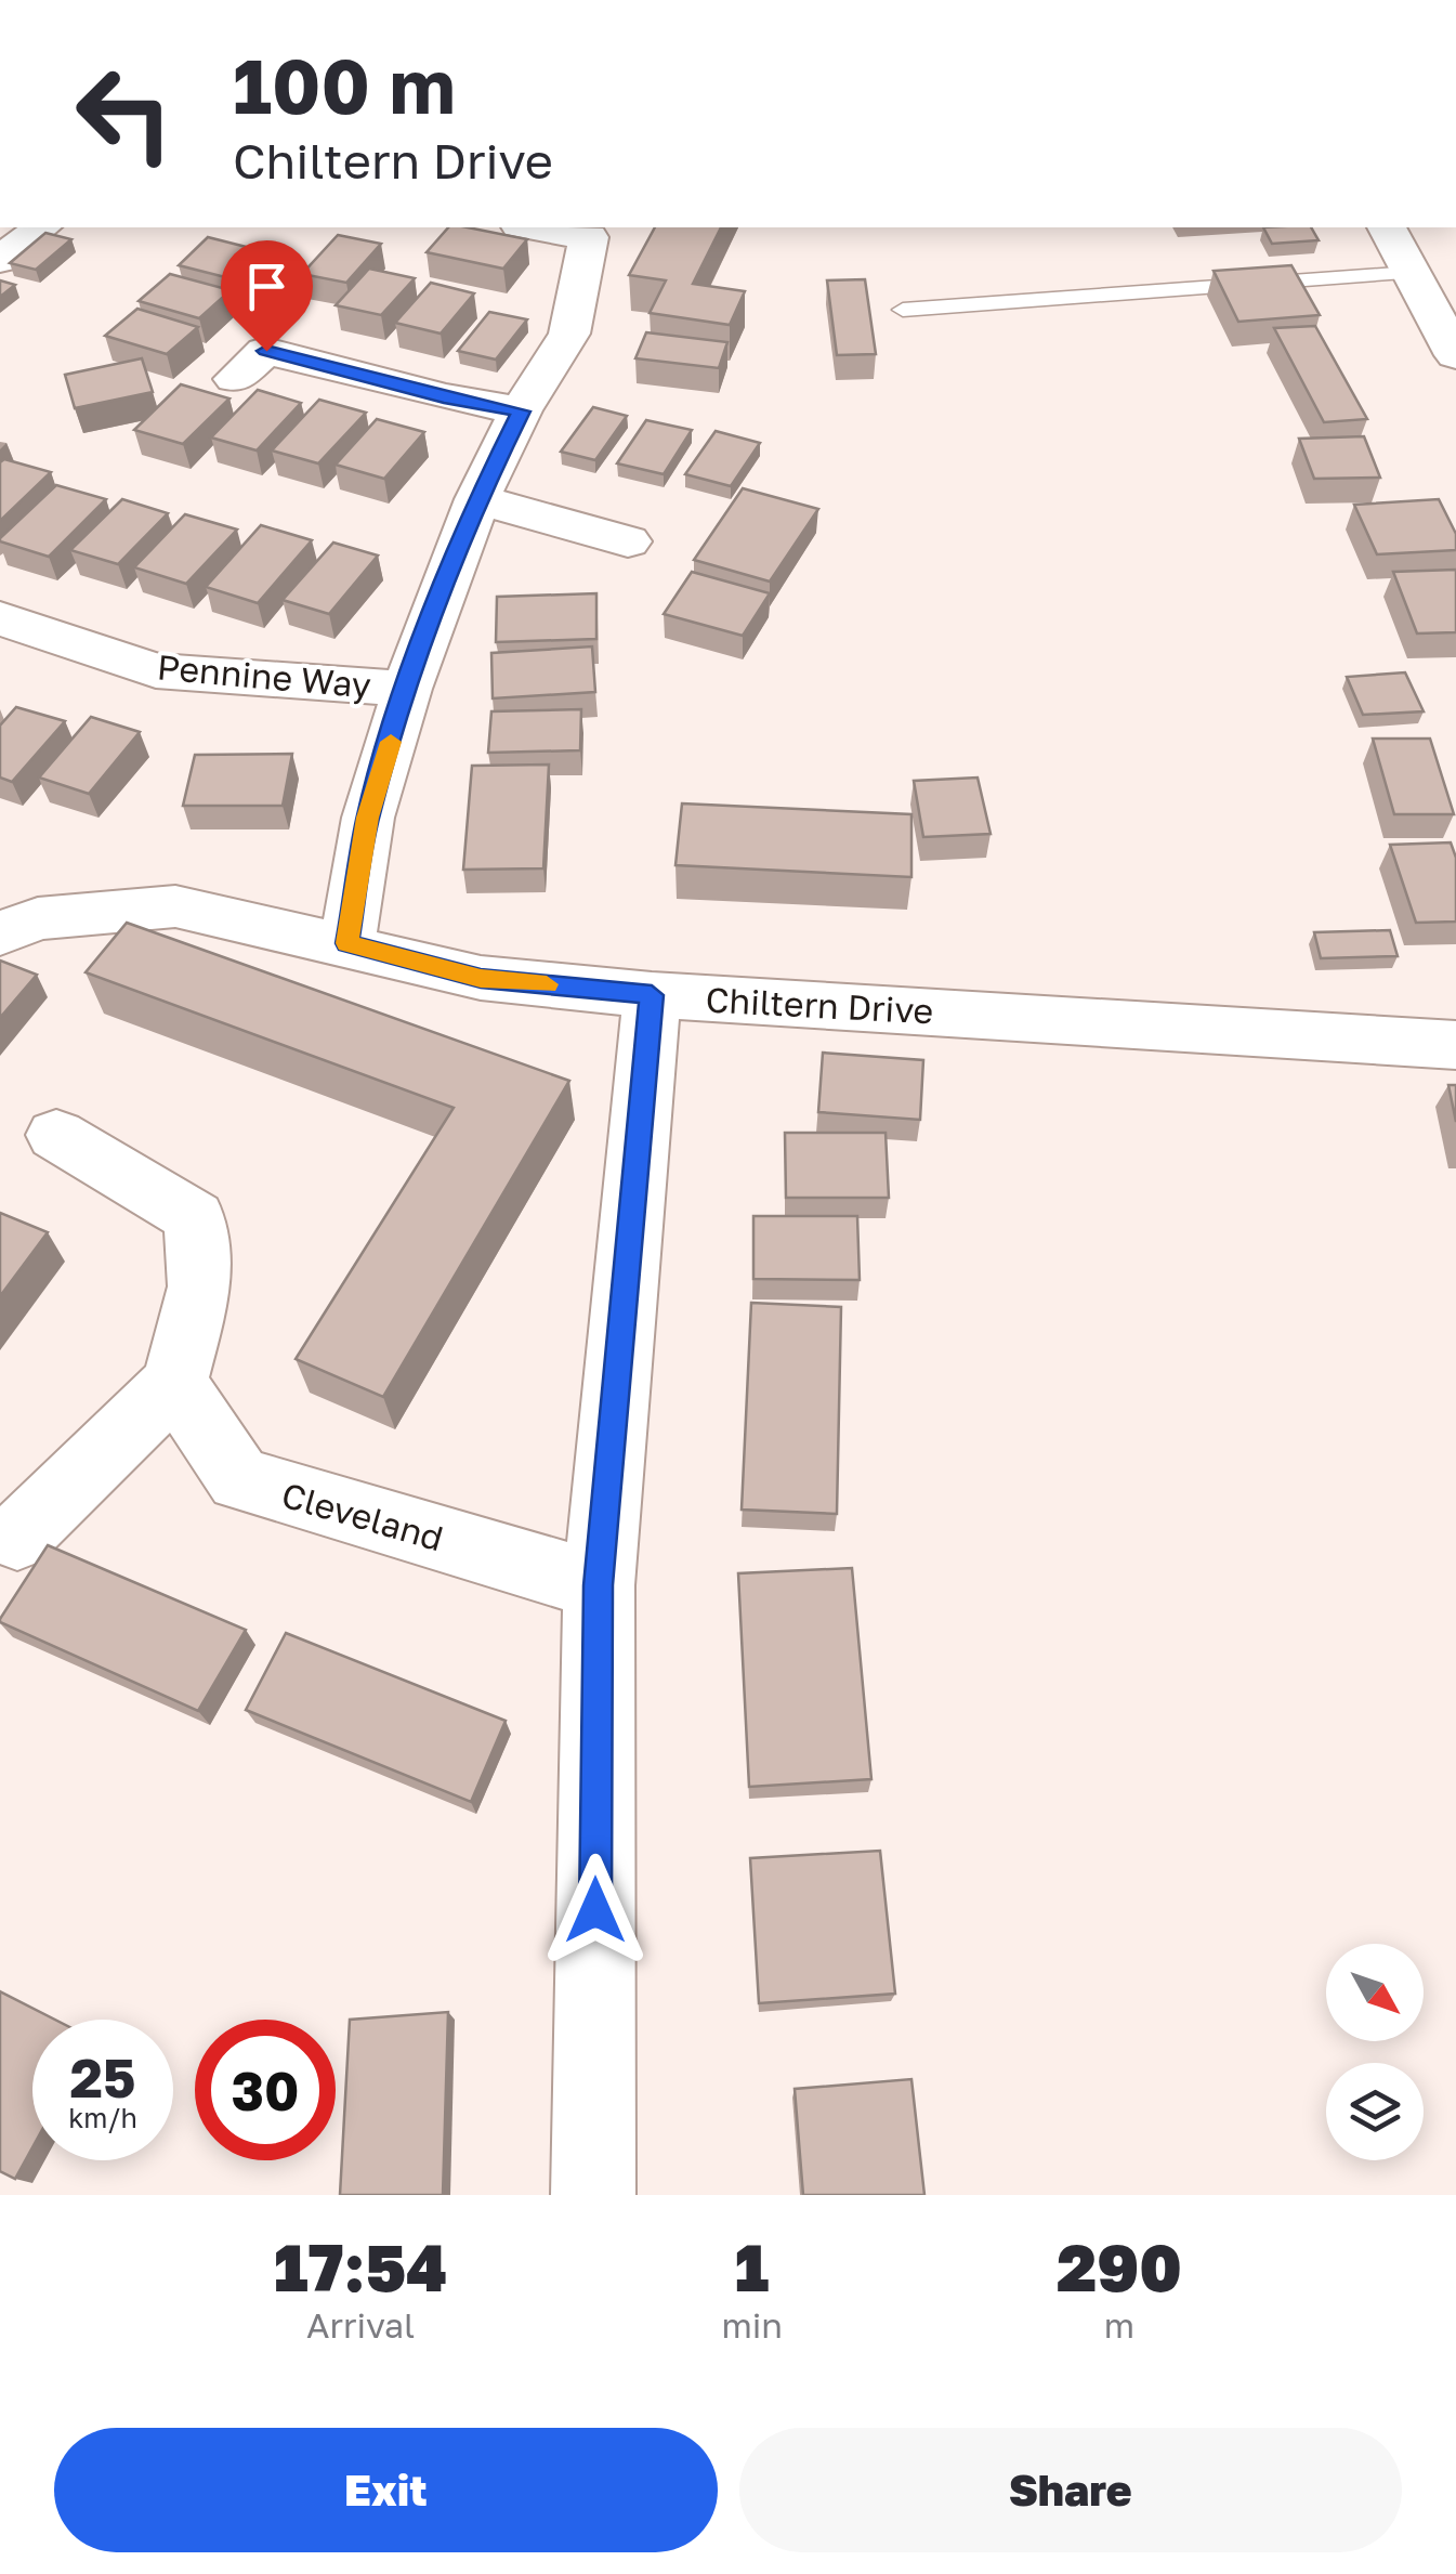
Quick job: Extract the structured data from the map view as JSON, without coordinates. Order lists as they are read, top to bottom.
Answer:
{
  "streets": {
    "street": ["Pennine Way", "Chiltern Drive", "Cleveland"]
  },
  "north": "bottom right",
  "page": {
    "turn": ["100 m", "Chiltern Drive"],
    "speed": "25 km/h",
    "limit": "30",
    "eta": [
      "17:54",
      "Arrival",
      "1",
      "min",
      "290",
      "m"
    ],
    "buttons": ["Exit", "Share"]
  }
}
